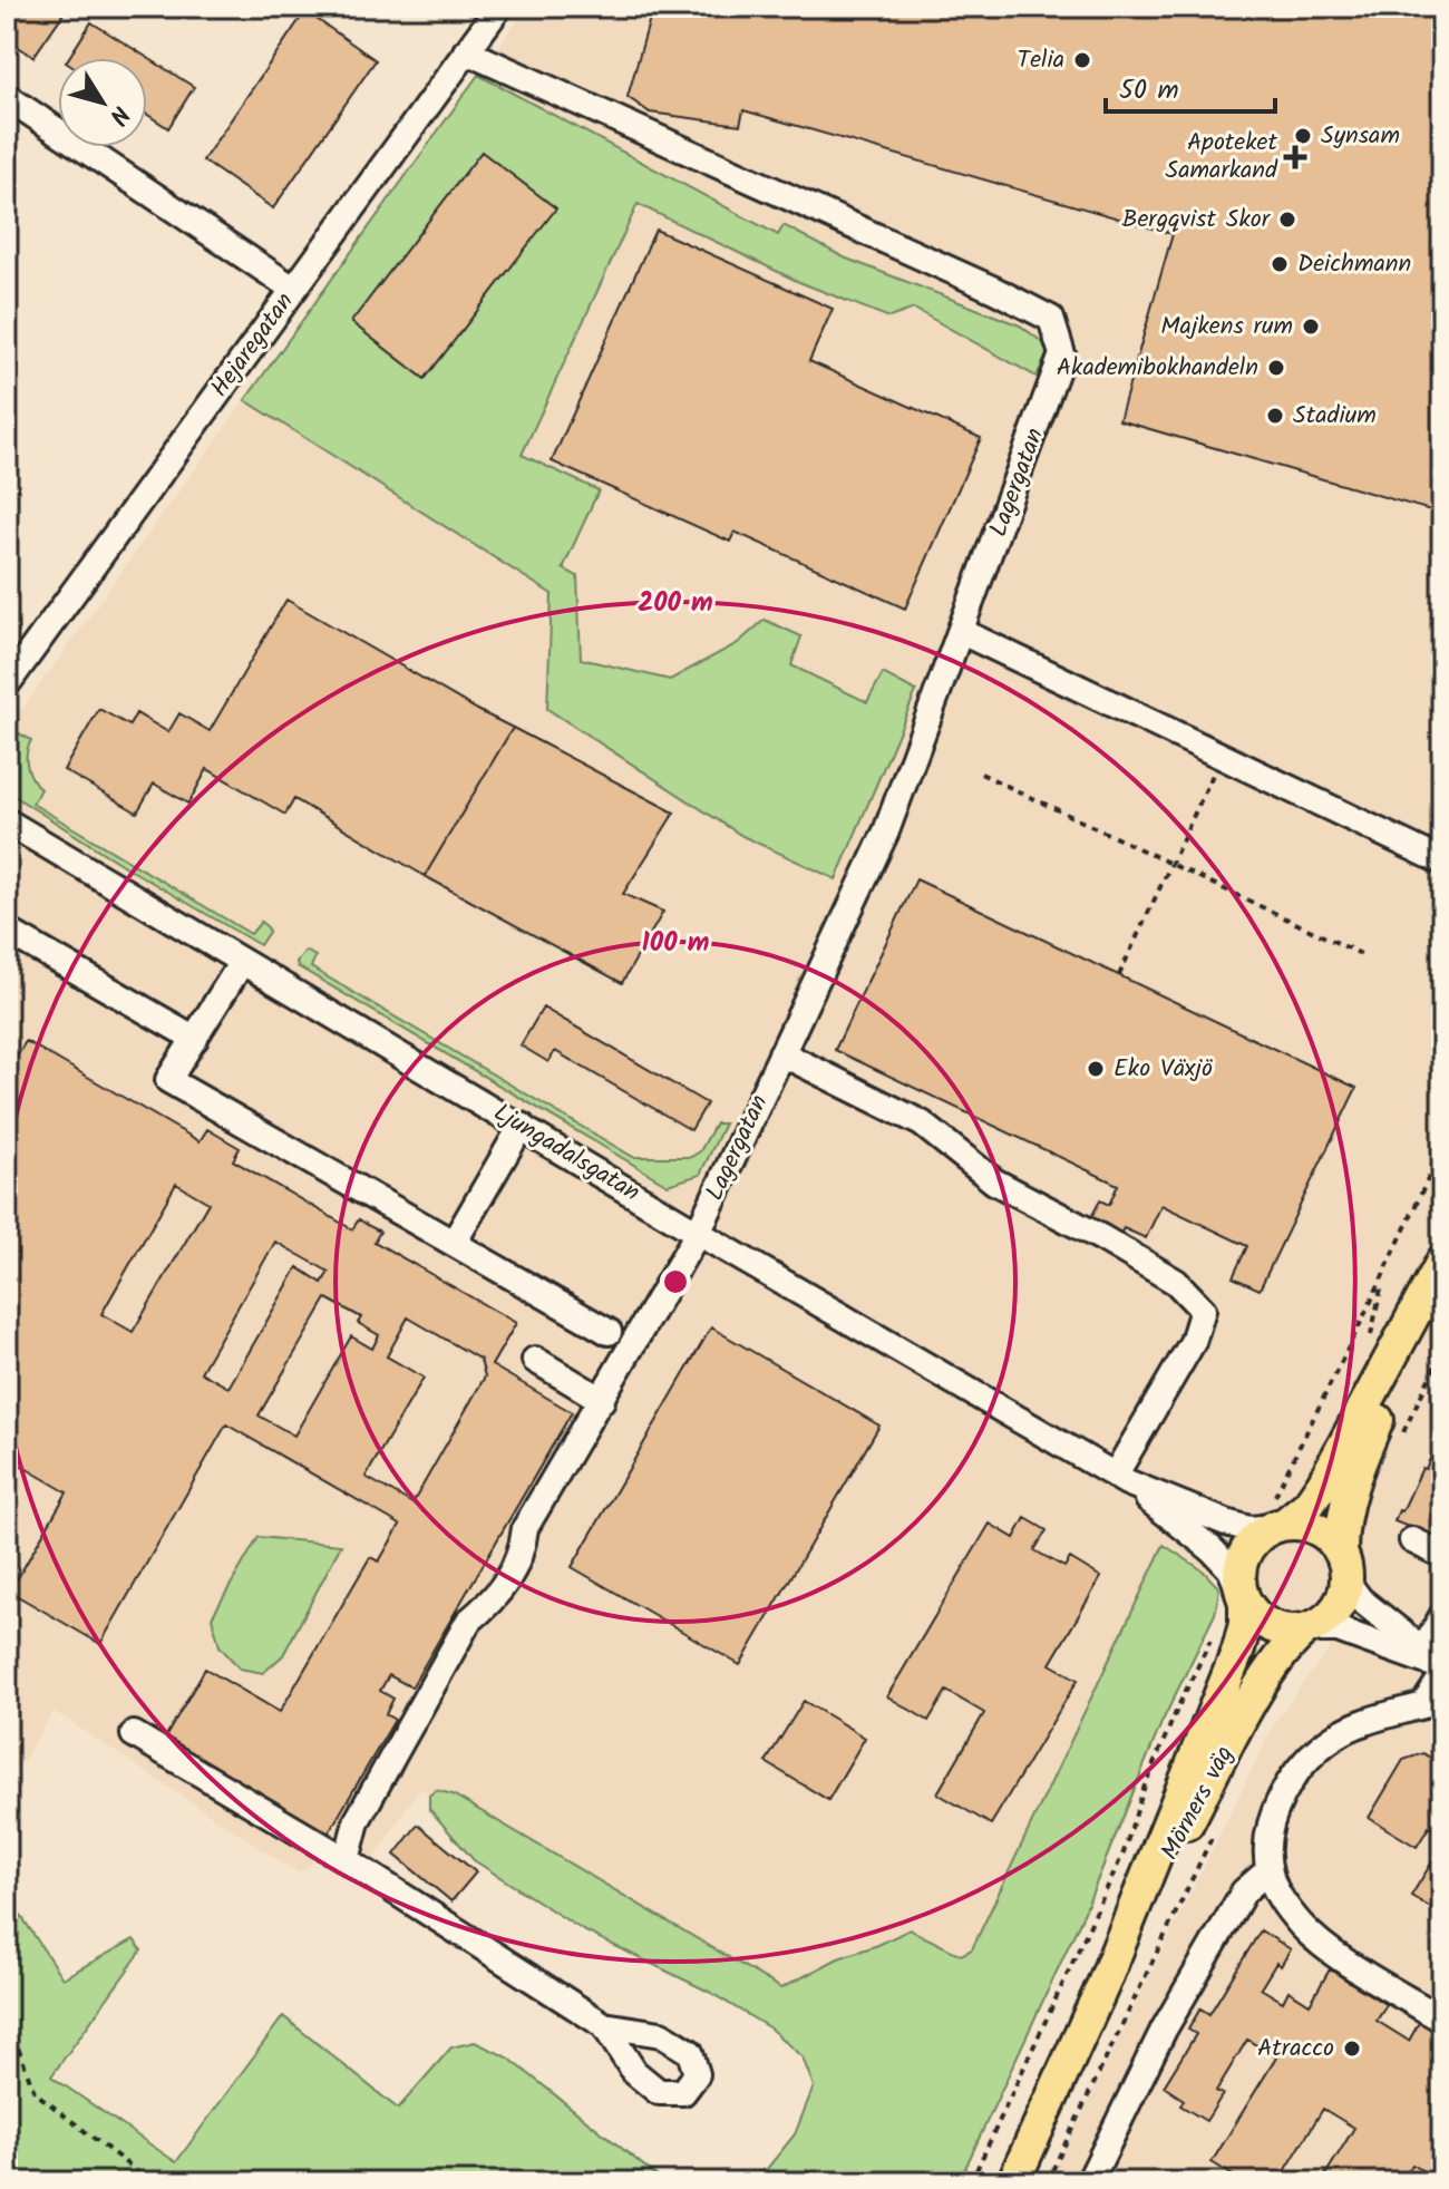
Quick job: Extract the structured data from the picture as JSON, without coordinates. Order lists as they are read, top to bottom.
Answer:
{
  "streets": {
    "main road": ["Mörners väg"],
    "street": ["Hejaregatan", "Lagergatan", "Ljungadalsgatan"]
  },
  "crossings": [
    ["Hejaregatan", "Lagergatan"],
    ["Lagergatan", "Ljungadalsgatan"],
    ["Ljungadalsgatan", "Mörners väg"]
  ],
  "places": {
    "other": [
      "Telia",
      "Synsam",
      "Bergqvist Skor",
      "Deichmann",
      "Majkens rum",
      "Akademibokhandeln",
      "Stadium",
      "Eko Växjö",
      "Atracco"
    ],
    "health": ["Apoteket Samarkand"]
  },
  "scale_bar": "50 m",
  "north": "bottom right",
  "rings": ["200 m", "100 m"]
}
